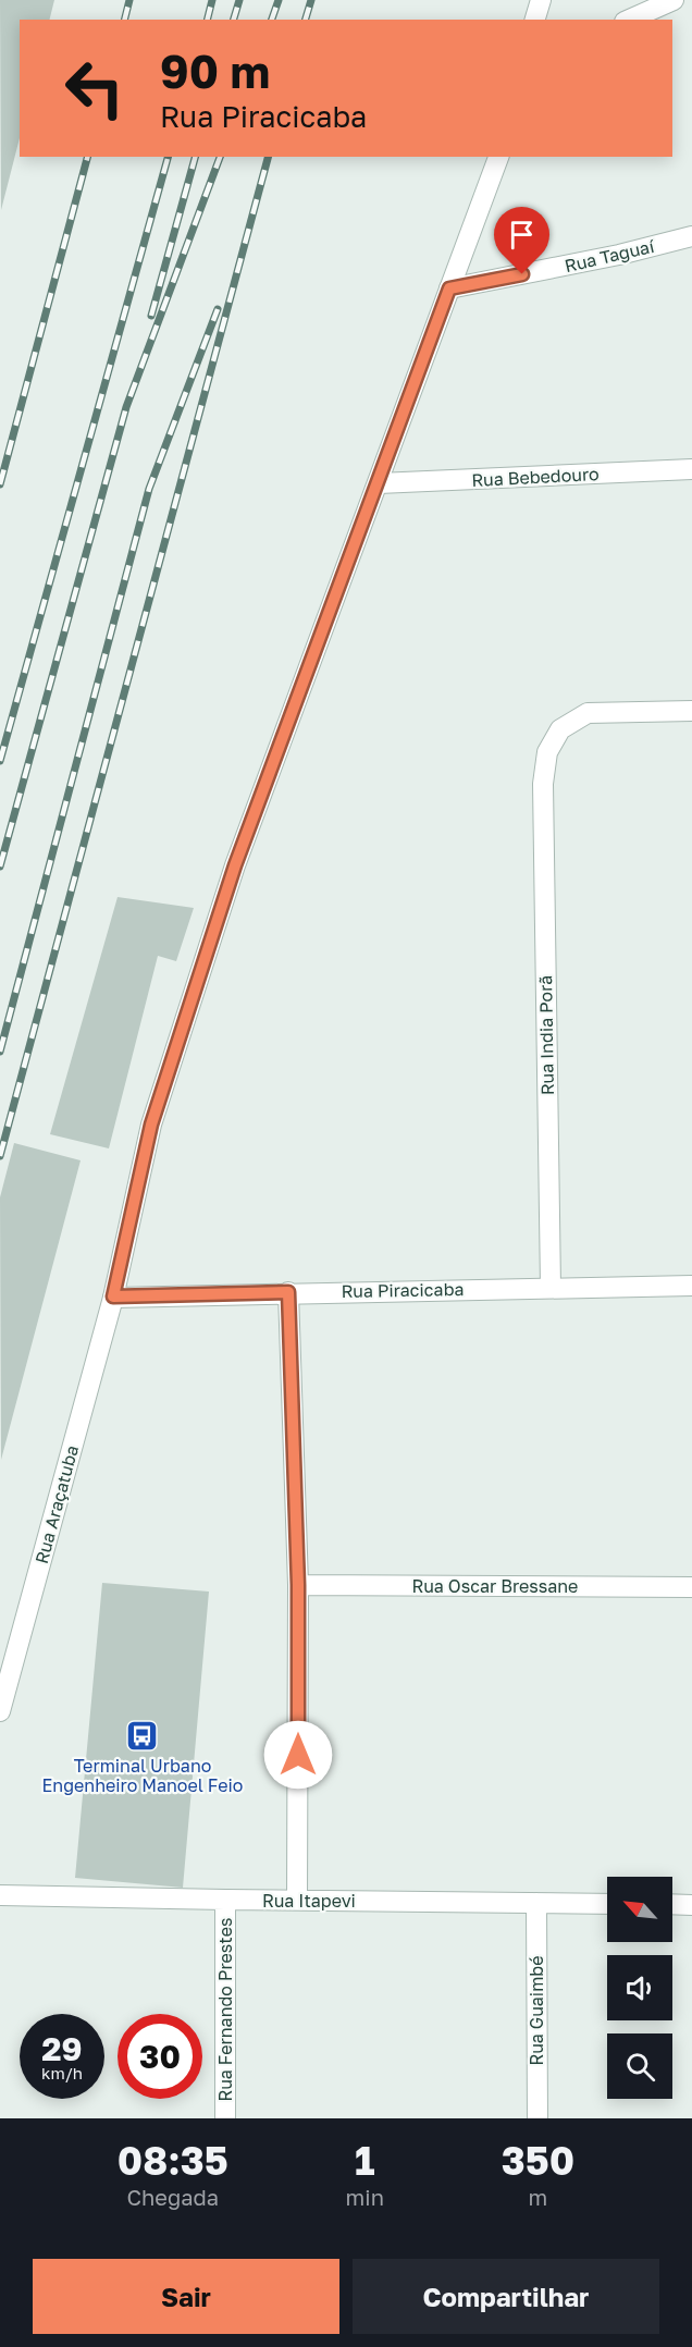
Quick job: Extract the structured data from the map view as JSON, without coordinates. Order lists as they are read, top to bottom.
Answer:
{
  "streets": {
    "street": [
      "Rua Taguaí",
      "Rua Bebedouro",
      "Rua India Porã",
      "Rua Piracicaba",
      "Rua Araçatuba",
      "Rua Oscar Bressane",
      "Rua Itapevi",
      "Rua Fernando Prestes",
      "Rua Guaimbé"
    ]
  },
  "crossings": [
    ["Rua Taguaí", "Rua Araçatuba"],
    ["Rua Bebedouro", "Rua Araçatuba"],
    ["Rua India Porã", "Rua Piracicaba"],
    ["Rua Piracicaba", "Rua Araçatuba"],
    ["Rua Itapevi", "Rua Fernando Prestes"],
    ["Rua Itapevi", "Rua Guaimbé"]
  ],
  "places": {
    "bus stop": ["Terminal Urbano Engenheiro Manoel Feio"]
  },
  "north": "top left",
  "page": {
    "turn": ["90 m", "Rua Piracicaba"],
    "speed": "29 km/h",
    "limit": "30",
    "eta": [
      "08:35",
      "Chegada",
      "1",
      "min",
      "350",
      "m"
    ],
    "buttons": ["Sair", "Compartilhar"]
  }
}
